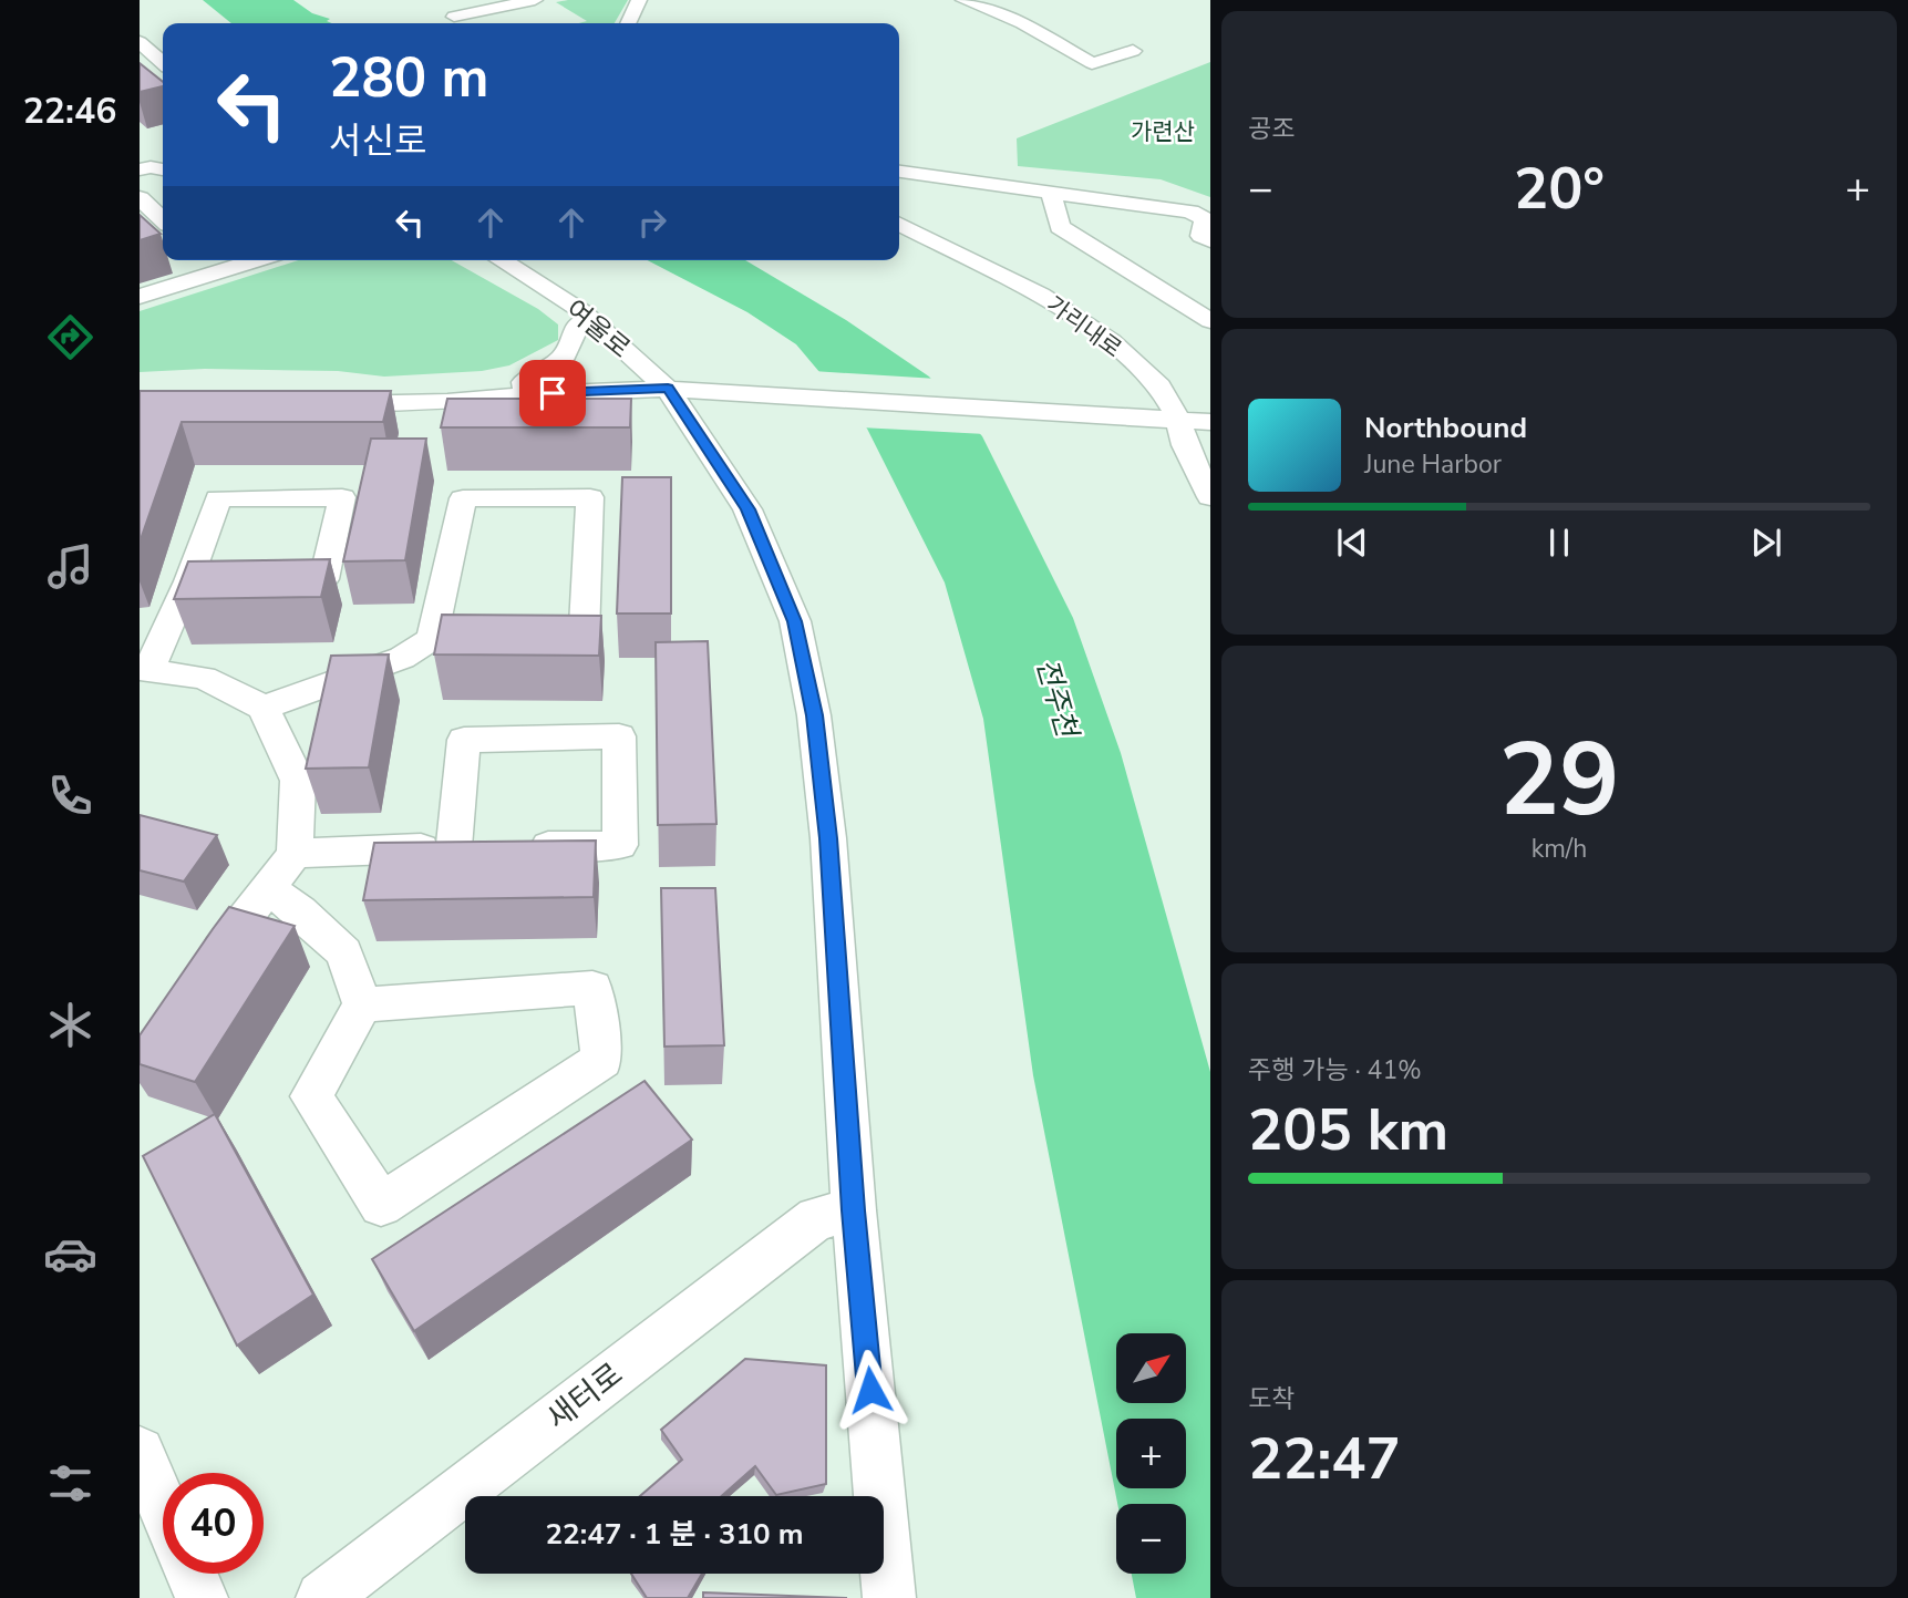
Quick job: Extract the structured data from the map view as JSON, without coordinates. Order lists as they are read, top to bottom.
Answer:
{
  "streets": {
    "street": ["가리내로", "여울로", "새터로"]
  },
  "crossings": [
    ["여울로", "새터로"]
  ],
  "water": ["전주천"],
  "parks": ["가련산"],
  "north": "top right",
  "page": {
    "tabs": "22:46",
    "tile": [
      "공조",
      ["29", "km/h"],
      ["주행 가능 · 41%", "205 km"],
      ["도착", "22:47"]
    ],
    "turn": ["280 m", "서신로"],
    "heat": ["−", "20°", "+"],
    "song": ["Northbound", "June Harbor"],
    "map_buttons": ["+", "−"],
    "limit": "40",
    "trip": "22:47 · 1 분 · 310 m"
  }
}
